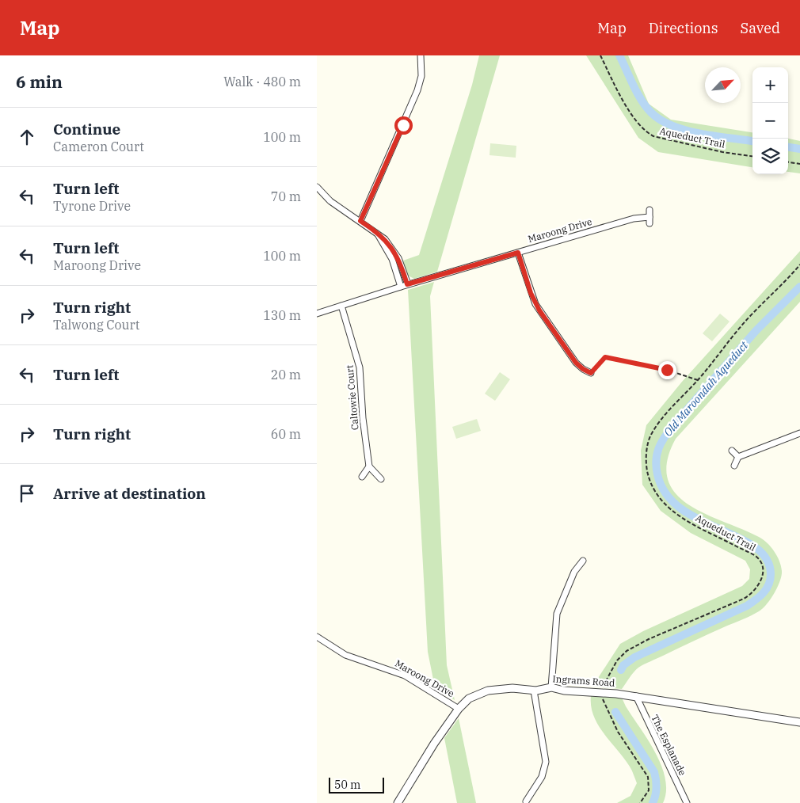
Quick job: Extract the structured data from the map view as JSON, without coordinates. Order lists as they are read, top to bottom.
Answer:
{
  "streets": {
    "street": [
      "Maroong Drive",
      "Caltowie Court",
      "Ingrams Road",
      "The Esplanade"
    ],
    "path": ["Aqueduct Trail"]
  },
  "crossings": [
    ["Aqueduct Trail", "Ingrams Road"],
    ["Maroong Drive", "Caltowie Court"],
    ["Maroong Drive", "Ingrams Road"],
    ["Ingrams Road", "The Esplanade"]
  ],
  "water": ["Old Maroondah Aqueduct"],
  "scale_bar": "50 m",
  "north": "top right",
  "page": {
    "header": "Map",
    "nav": ["Map", "Directions", "Saved"],
    "heading": ["6 min", "Walk · 480 m"],
    "map_buttons": ["+", "−"],
    "list": [
      ["Continue", "Cameron Court", "100 m"],
      ["Turn left", "Tyrone Drive", "70 m"],
      ["Turn left", "Maroong Drive", "100 m"],
      ["Turn right", "Talwong Court", "130 m"],
      ["Turn left", "20 m"],
      ["Turn right", "60 m"],
      "Arrive at destination"
    ],
    "scale": "50 m"
  }
}
